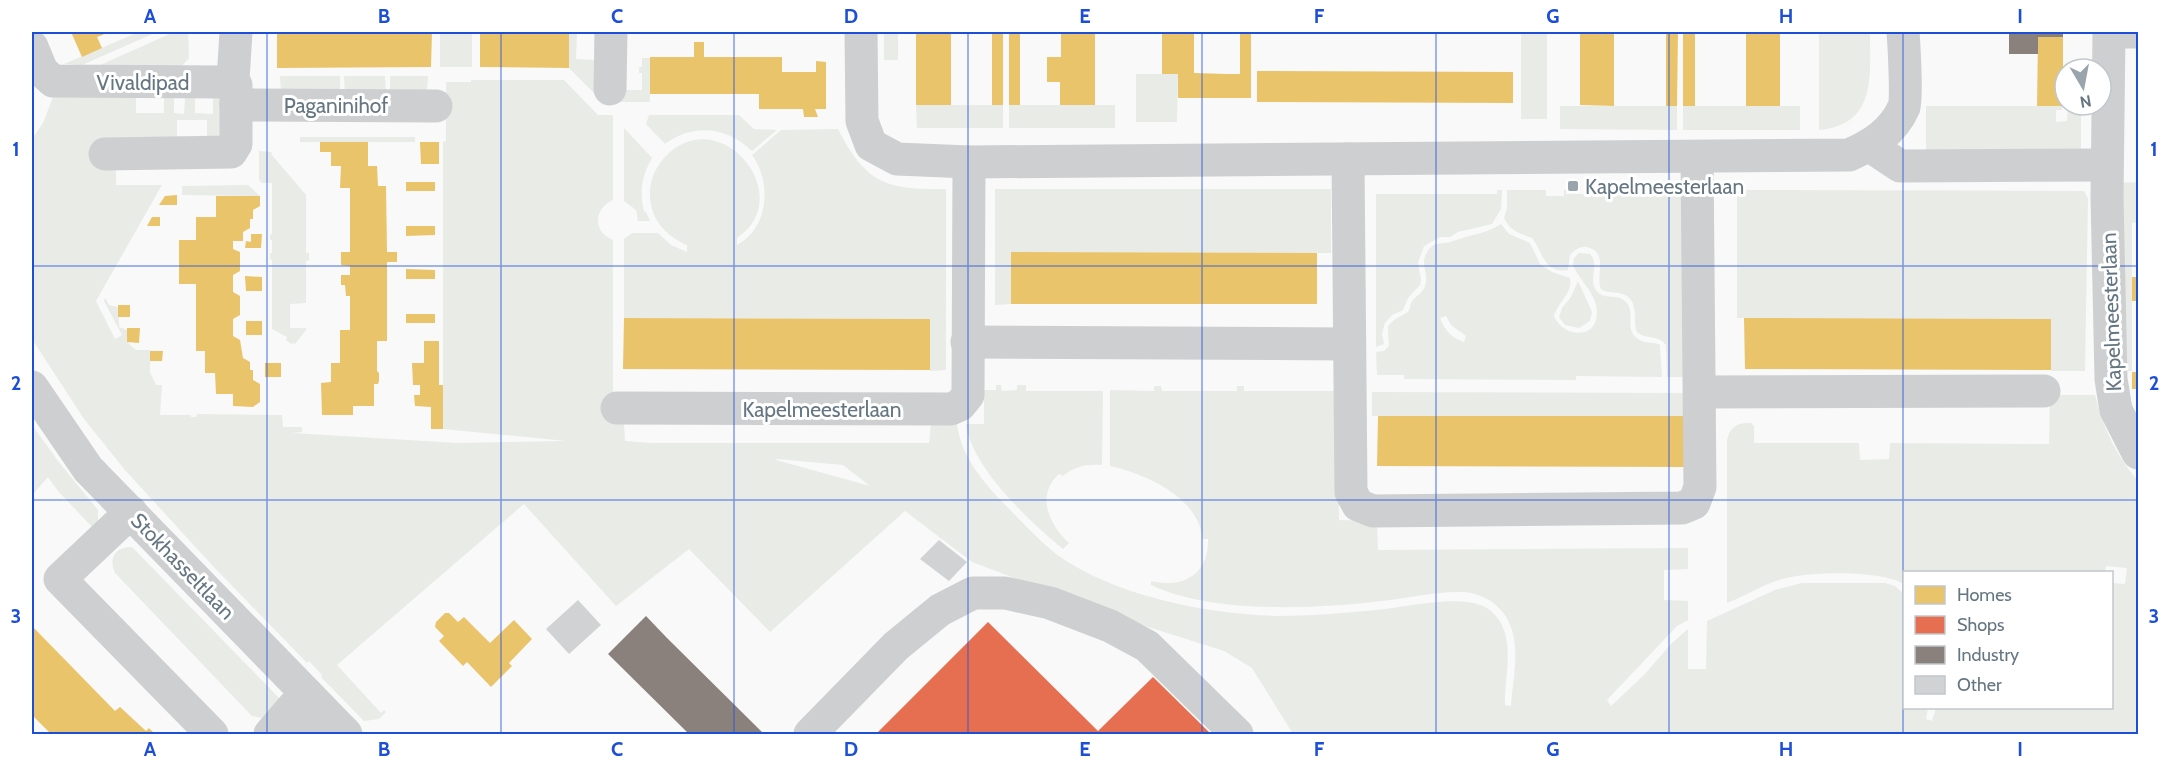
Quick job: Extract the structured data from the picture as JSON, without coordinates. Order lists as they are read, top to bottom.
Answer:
{
  "streets": {
    "street": [
      "Vivaldipad",
      "Paganinihof",
      "Kapelmeesterlaan",
      "Stokhasseltlaan"
    ]
  },
  "crossings": [
    ["Vivaldipad", "Paganinihof"]
  ],
  "places": {
    "transit": ["Kapelmeesterlaan"]
  },
  "legend": [
    "Homes",
    "Shops",
    "Industry",
    "Other"
  ],
  "north": "bottom",
  "grid": {
    "columns": [
      "A",
      "B",
      "C",
      "D",
      "E",
      "F",
      "G",
      "H",
      "I"
    ],
    "rows": ["1", "2", "3"]
  }
}
